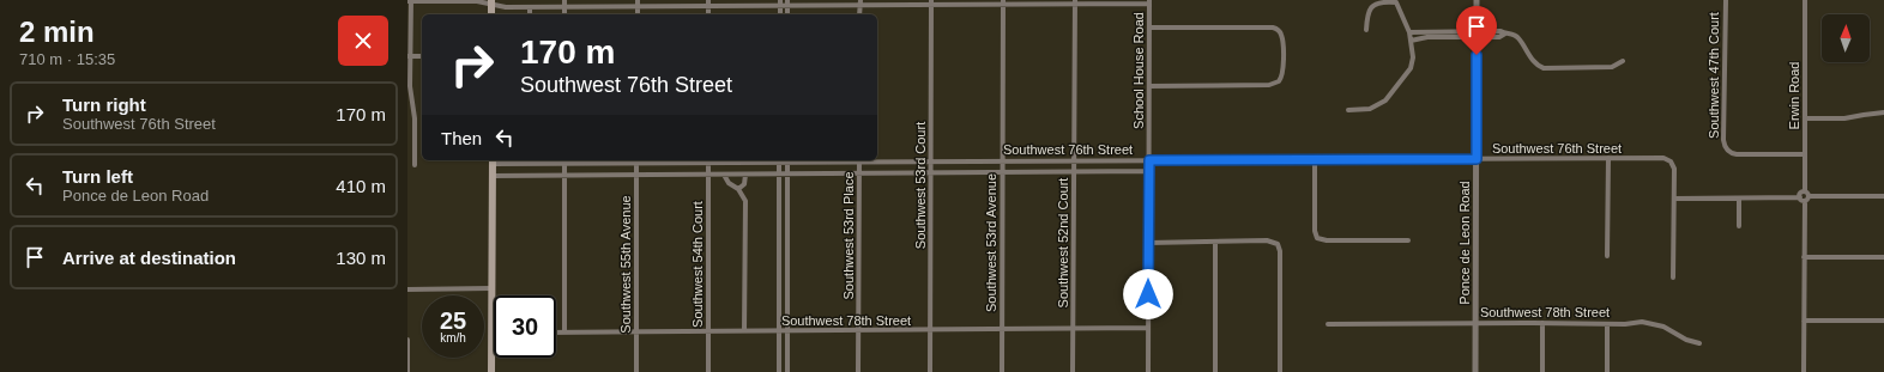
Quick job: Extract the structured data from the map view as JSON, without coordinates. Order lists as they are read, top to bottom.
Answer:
{
  "streets": {
    "street": [
      "School House Road",
      "Southwest 47th Court",
      "Erwin Road",
      "Southwest 76th Street",
      "Southwest 53rd Court",
      "Southwest 53rd Place",
      "Southwest 53rd Avenue",
      "Southwest 52nd Court",
      "Ponce de Leon Road",
      "Southwest 55th Avenue",
      "Southwest 54th Court",
      "Southwest 78th Street"
    ]
  },
  "crossings": [
    ["School House Road", "Southwest 76th Street"],
    ["School House Road", "Southwest 78th Street"],
    ["Southwest 47th Court", "Erwin Road"],
    ["Southwest 76th Street", "Southwest 53rd Court"],
    ["Southwest 76th Street", "Southwest 53rd Place"],
    ["Southwest 76th Street", "Southwest 53rd Avenue"],
    ["Southwest 76th Street", "Southwest 52nd Court"],
    ["Southwest 76th Street", "Ponce de Leon Road"],
    ["Southwest 76th Street", "Southwest 55th Avenue"],
    ["Southwest 76th Street", "Southwest 54th Court"],
    ["Southwest 53rd Court", "Southwest 78th Street"],
    ["Southwest 53rd Place", "Southwest 78th Street"],
    ["Southwest 53rd Avenue", "Southwest 78th Street"],
    ["Southwest 52nd Court", "Southwest 78th Street"],
    ["Ponce de Leon Road", "Southwest 78th Street"],
    ["Southwest 55th Avenue", "Southwest 78th Street"],
    ["Southwest 54th Court", "Southwest 78th Street"]
  ],
  "north": "top",
  "page": {
    "heading": ["2 min", "710 m · 15:35"],
    "turn": ["170 m", "Southwest 76th Street"],
    "list": [
      {
        "name": "Turn right",
        "note": "Southwest 76th Street",
        "value": "170 m"
      },
      {
        "name": "Turn left",
        "note": "Ponce de Leon Road",
        "value": "410 m"
      },
      {
        "name": "Arrive at destination",
        "value": "130 m"
      }
    ],
    "then": "Then",
    "speed": "25 km/h",
    "limit": "30"
  }
}
